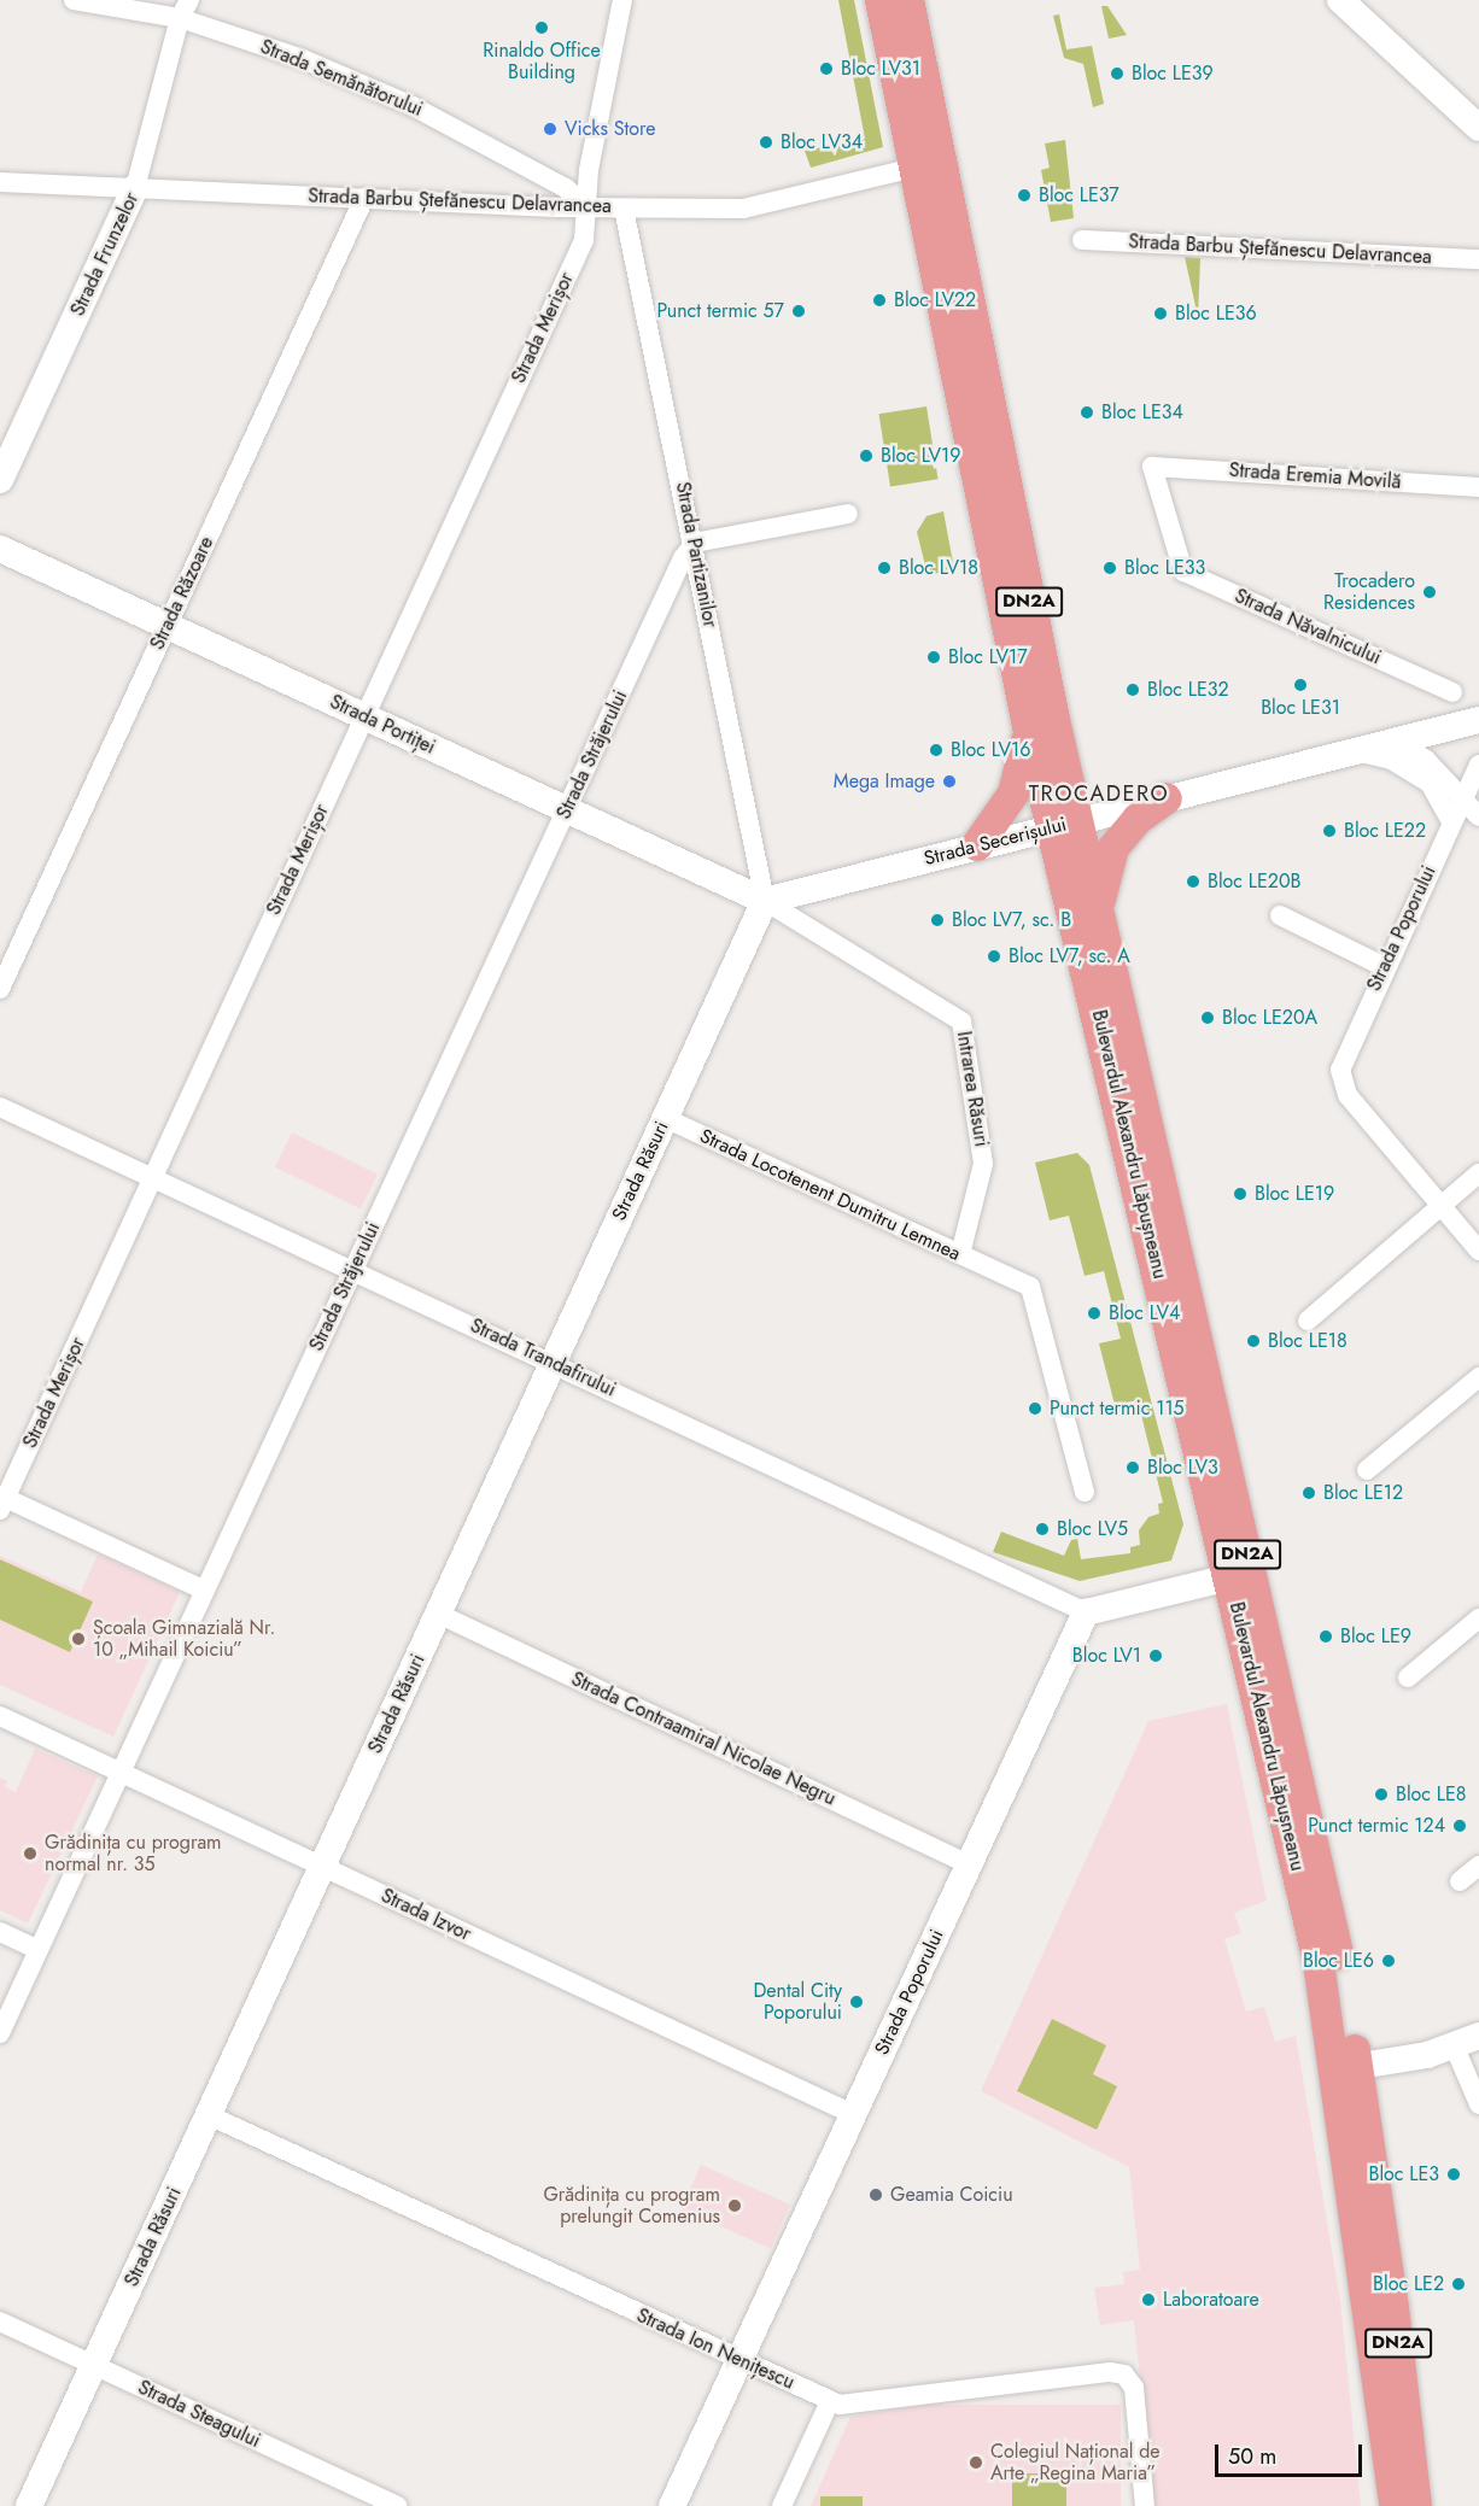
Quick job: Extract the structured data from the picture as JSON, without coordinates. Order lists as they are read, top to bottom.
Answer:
{
  "streets": {
    "main road": ["DN2A", "Bulevardul Alexandru Lăpușneanu"],
    "street": [
      "Strada Semănătorului",
      "Strada Barbu Ștefănescu Delavrancea",
      "Strada Frunzelor",
      "Strada Merișor",
      "Strada Eremia Movilă",
      "Strada Partizanilor",
      "Strada Răzoare",
      "Strada Năvalnicului",
      "Strada Portiței",
      "Strada Străjerului",
      "Strada Secerișului",
      "Strada Poporului",
      "Intrarea Răsuri",
      "Strada Răsuri",
      "Strada Locotenent Dumitru Lemnea",
      "Strada Trandafirului",
      "Strada Contraamiral Nicolae Negru",
      "Strada Izvor",
      "Strada Ion Nenițescu",
      "Strada Steagului"
    ]
  },
  "crossings": [
    ["Strada Semănătorului", "Strada Barbu Ștefănescu Delavrancea"],
    ["Strada Semănătorului", "Strada Frunzelor"],
    ["Strada Semănătorului", "Strada Merișor"],
    ["Strada Barbu Ștefănescu Delavrancea", "Strada Frunzelor"],
    ["Strada Barbu Ștefănescu Delavrancea", "Strada Merișor"],
    ["Strada Barbu Ștefănescu Delavrancea", "Strada Partizanilor"],
    ["Strada Barbu Ștefănescu Delavrancea", "Strada Răzoare"],
    ["Strada Barbu Ștefănescu Delavrancea", "Bulevardul Alexandru Lăpușneanu"],
    ["Strada Merișor", "Strada Portiței"],
    ["Strada Merișor", "Strada Trandafirului"],
    ["Strada Eremia Movilă", "Strada Năvalnicului"],
    ["Strada Partizanilor", "Strada Portiței"],
    ["Strada Partizanilor", "Strada Străjerului"],
    ["Strada Partizanilor", "Strada Secerișului"],
    ["Strada Partizanilor", "Intrarea Răsuri"],
    ["Strada Partizanilor", "Strada Răsuri"],
    ["Strada Răzoare", "Strada Portiței"],
    ["Strada Portiței", "Strada Străjerului"],
    ["Strada Portiței", "Strada Secerișului"],
    ["Strada Portiței", "Intrarea Răsuri"],
    ["Strada Portiței", "Strada Răsuri"],
    ["Strada Străjerului", "Strada Trandafirului"],
    ["Strada Străjerului", "Strada Izvor"],
    ["Strada Secerișului", "Intrarea Răsuri"],
    ["Strada Secerișului", "Bulevardul Alexandru Lăpușneanu"],
    ["Strada Secerișului", "Strada Răsuri"],
    ["Strada Poporului", "Strada Trandafirului"],
    ["Strada Poporului", "Strada Contraamiral Nicolae Negru"],
    ["Strada Poporului", "Strada Izvor"],
    ["Strada Poporului", "Strada Ion Nenițescu"],
    ["Intrarea Răsuri", "Strada Răsuri"],
    ["Intrarea Răsuri", "Strada Locotenent Dumitru Lemnea"],
    ["Strada Răsuri", "Strada Locotenent Dumitru Lemnea"],
    ["Strada Răsuri", "Strada Trandafirului"],
    ["Strada Răsuri", "Strada Contraamiral Nicolae Negru"],
    ["Strada Răsuri", "Strada Izvor"],
    ["Strada Răsuri", "Strada Ion Nenițescu"],
    ["Strada Răsuri", "Strada Steagului"]
  ],
  "districts": ["TROCADERO"],
  "places": [
    "Rinaldo Office Building",
    "Bloc LV31",
    "Bloc LE39",
    "Vicks Store",
    "Bloc LV34",
    "Bloc LE37",
    "Bloc LV22",
    "Punct termic 57",
    "Bloc LE36",
    "Bloc LE34",
    "Bloc LV19",
    "Bloc LV18",
    "Bloc LE33",
    "Trocadero Residences",
    "Bloc LV17",
    "Bloc LE31",
    "Bloc LE32",
    "Bloc LV16",
    "Mega Image",
    "Bloc LE22",
    "Bloc LE20B",
    "Bloc LV7, sc. B",
    "Bloc LV7, sc. A",
    "Bloc LE20A",
    "Bloc LE19",
    "Bloc LV4",
    "Bloc LE18",
    "Punct termic 115",
    "Bloc LV3",
    "Bloc LE12",
    "Bloc LV5",
    "Bloc LE9",
    "Școala Gimnazială Nr. 10 „Mihail Koiciu”",
    "Bloc LV1",
    "Bloc LE8",
    "Punct termic 124",
    "Grădinița cu program normal nr. 35",
    "Bloc LE6",
    "Dental City Poporului",
    "Bloc LE3",
    "Geamia Coiciu",
    "Grădinița cu program prelungit Comenius",
    "Bloc LE2",
    "Laboratoare",
    "Colegiul Național de Arte „Regina Maria”"
  ],
  "scale_bar": "50 m"
}
